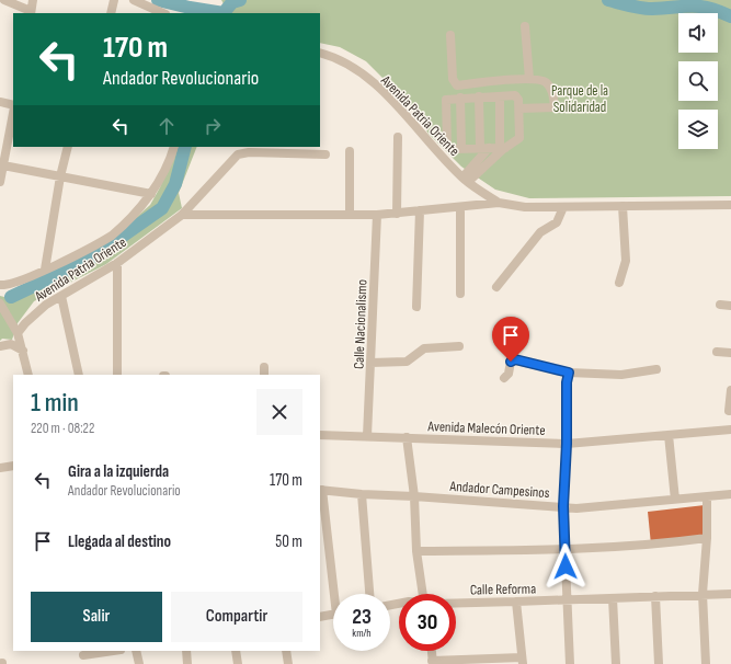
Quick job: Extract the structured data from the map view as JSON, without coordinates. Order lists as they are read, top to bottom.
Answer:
{
  "streets": {
    "street": [
      "Avenida Patria Oriente",
      "Calle Nacionalismo",
      "Avenida Malecón Oriente",
      "Andador Campesinos",
      "Calle Reforma"
    ]
  },
  "crossings": [
    ["Avenida Patria Oriente", "Calle Nacionalismo"],
    ["Calle Nacionalismo", "Avenida Malecón Oriente"]
  ],
  "parks": ["Parque de la Solidaridad"],
  "page": {
    "turn": ["170 m", "Andador Revolucionario"],
    "heading": ["1 min", "220 m · 08:22"],
    "list": [
      {
        "name": "Gira a la izquierda",
        "note": "Andador Revolucionario",
        "value": "170 m"
      },
      {
        "name": "Llegada al destino",
        "value": "50 m"
      }
    ],
    "buttons": ["Salir", "Compartir"],
    "speed": "23 km/h",
    "limit": "30"
  }
}
